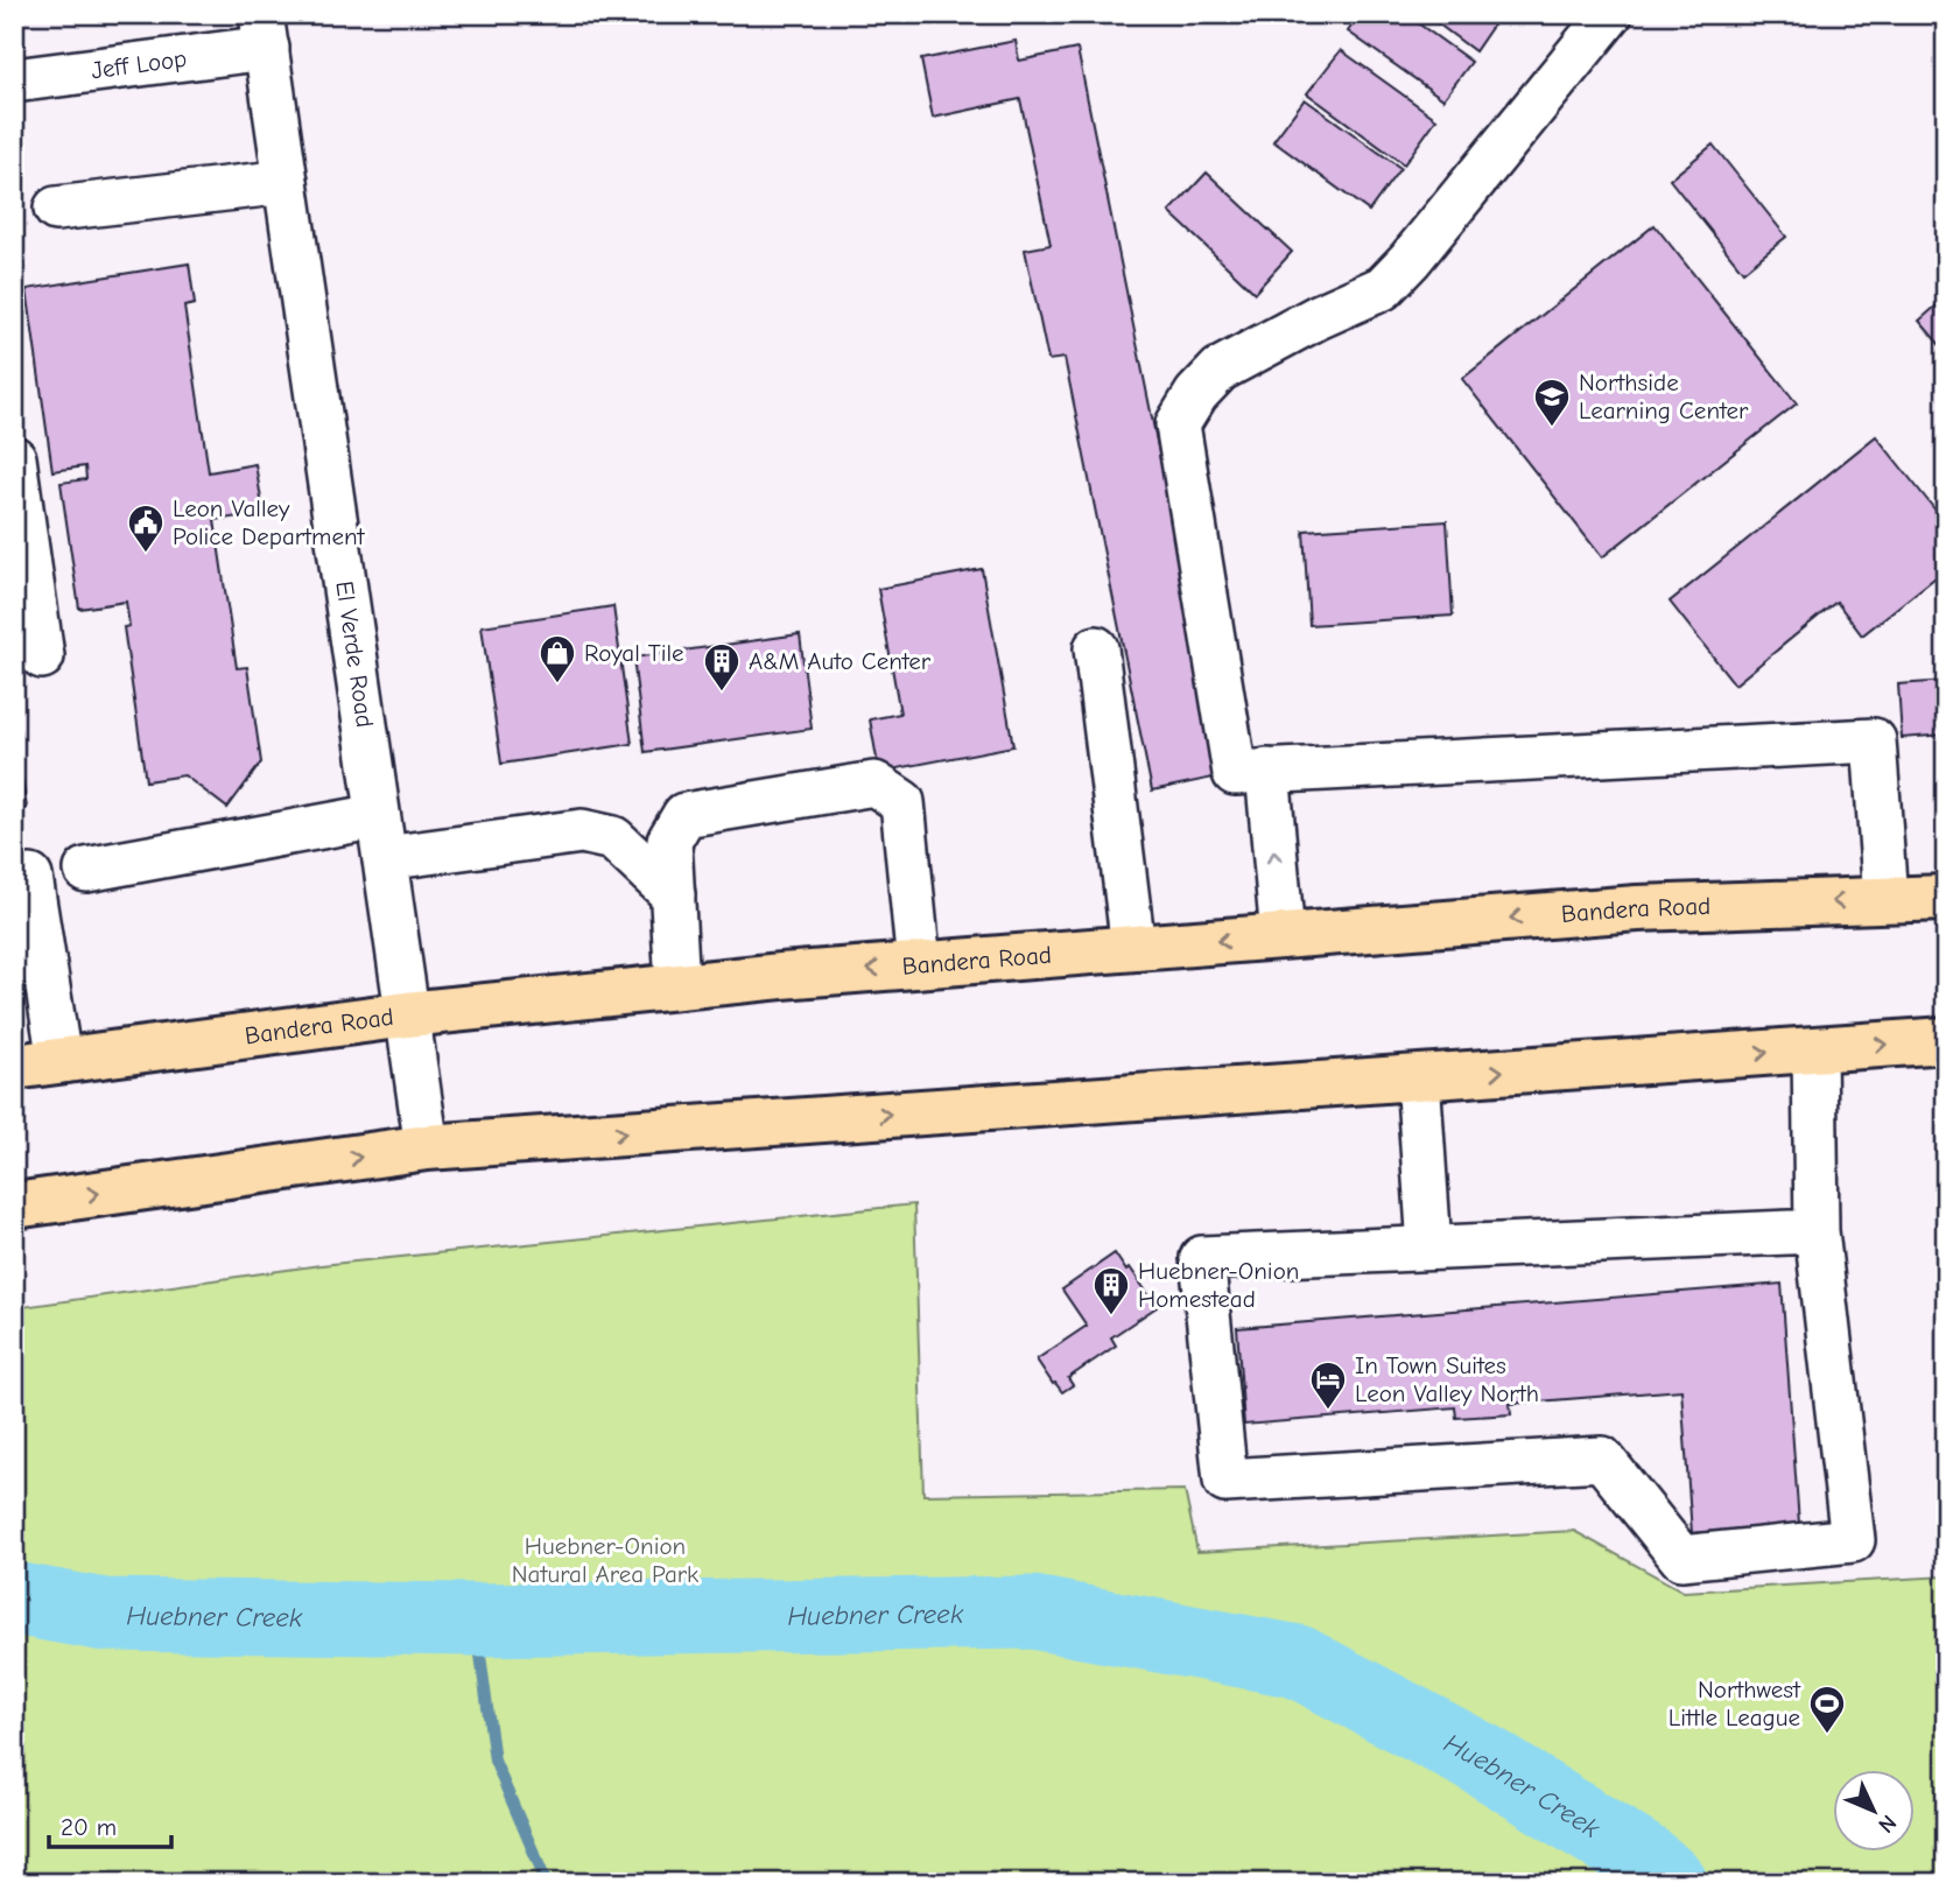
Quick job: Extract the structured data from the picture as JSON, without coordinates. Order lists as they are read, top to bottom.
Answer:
{
  "streets": {
    "main road": ["Bandera Road"],
    "street": ["Jeff Loop", "El Verde Road"]
  },
  "crossings": [
    ["Jeff Loop", "El Verde Road"],
    ["El Verde Road", "Bandera Road"]
  ],
  "water": ["Huebner Creek"],
  "parks": ["Huebner-Onion Natural Area Park"],
  "places": {
    "school or university": ["Northside Learning Center"],
    "public building": ["Leon Valley Police Department"],
    "shop": ["Royal Tile"],
    "building": ["A&M Auto Center", "Huebner-Onion Homestead"],
    "hotel": ["In Town Suites Leon Valley North"],
    "sports": ["Northwest Little League"]
  },
  "scale_bar": "20 m",
  "north": "bottom right"
}
